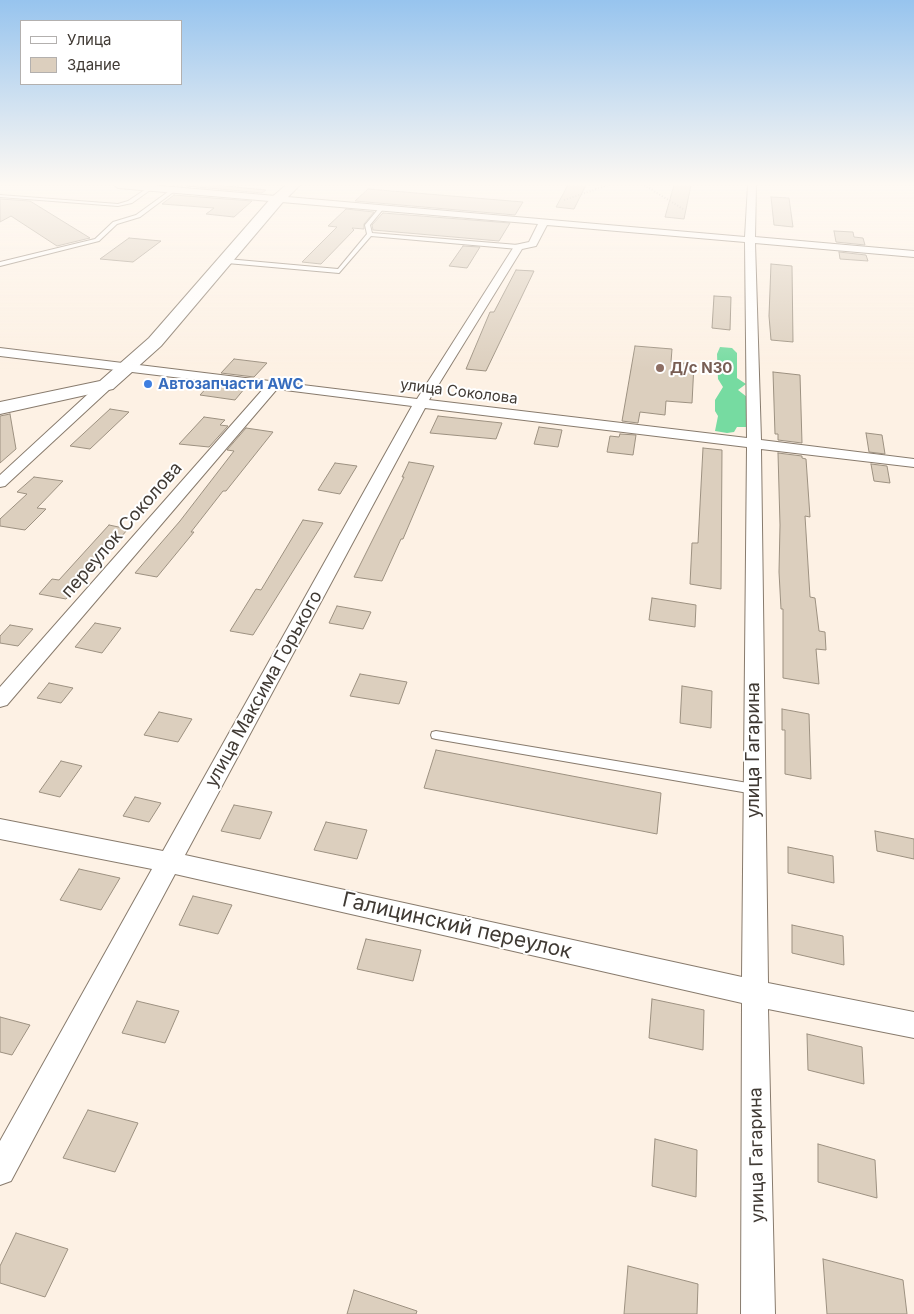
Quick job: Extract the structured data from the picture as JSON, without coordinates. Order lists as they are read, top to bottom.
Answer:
{
  "streets": {
    "street": [
      "улица Соколова",
      "переулок Соколова",
      "улица Максима Горького",
      "улица Гагарина",
      "Галицинский переулок"
    ]
  },
  "crossings": [
    ["улица Соколова", "переулок Соколова"],
    ["улица Соколова", "улица Максима Горького"],
    ["улица Соколова", "улица Гагарина"],
    ["улица Максима Горького", "Галицинский переулок"],
    ["улица Гагарина", "Галицинский переулок"]
  ],
  "places": ["Д/с N30", "Автозапчасти AWC"],
  "legend": ["Улица", "Здание"]
}
